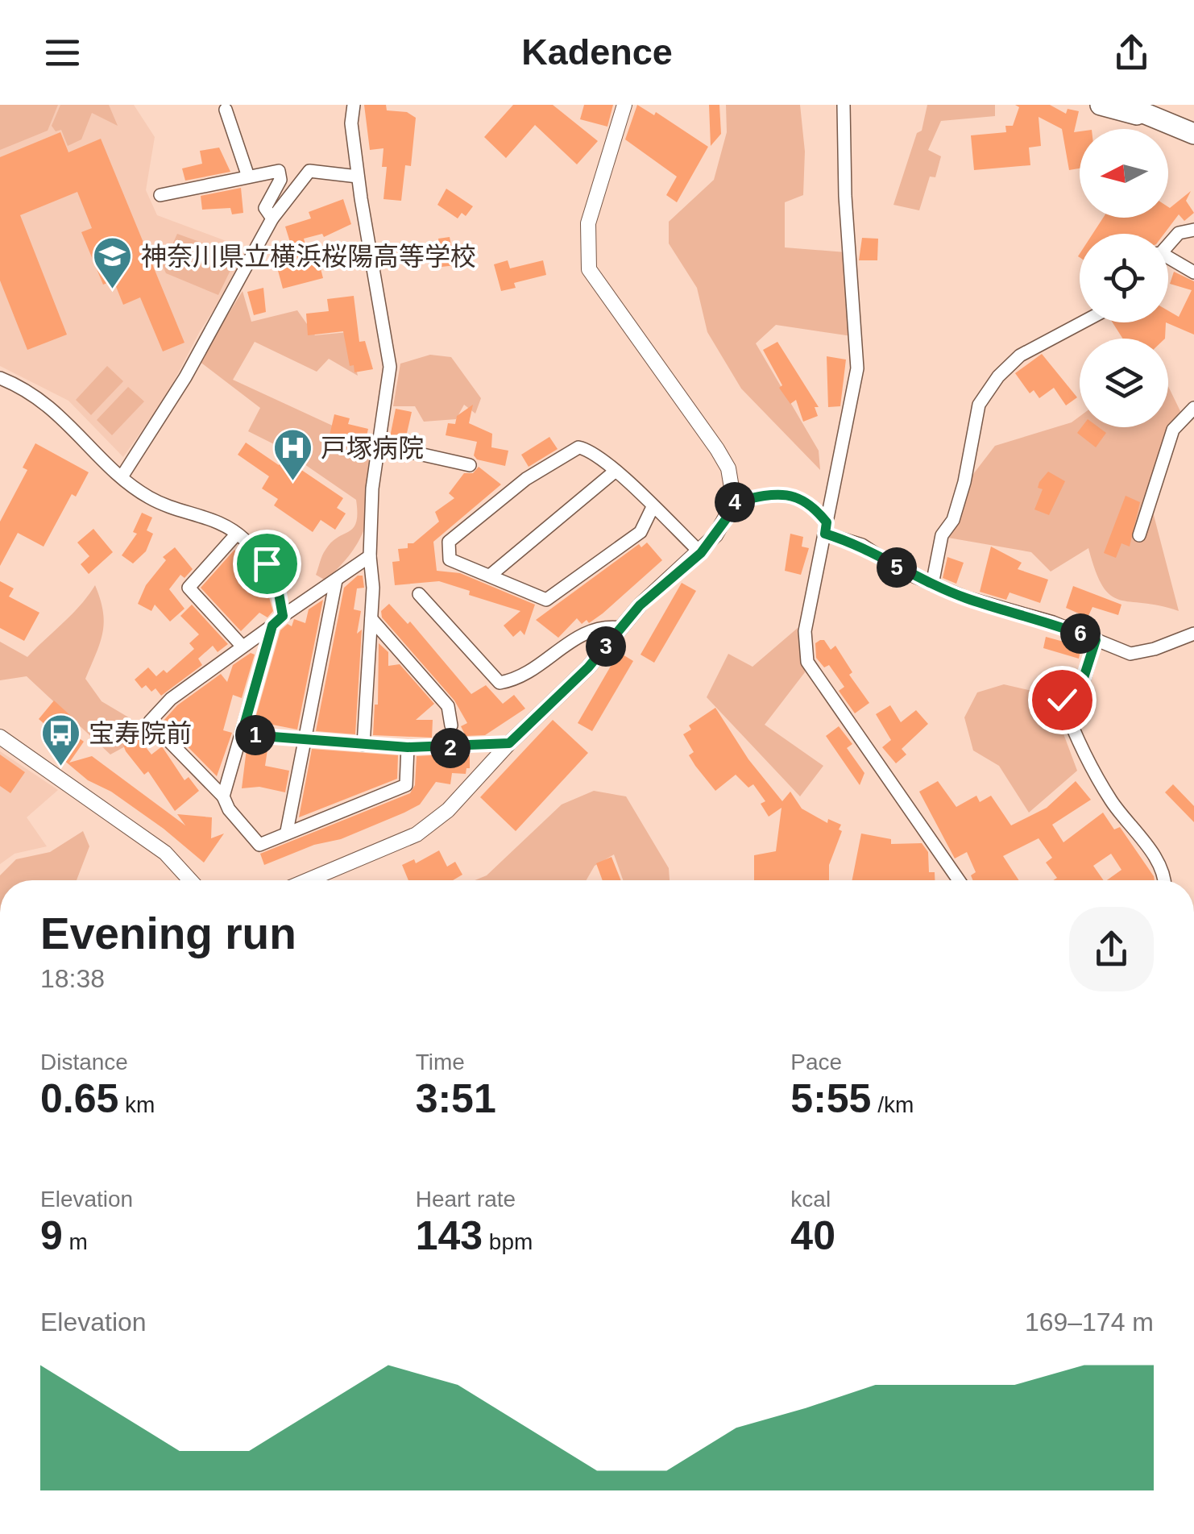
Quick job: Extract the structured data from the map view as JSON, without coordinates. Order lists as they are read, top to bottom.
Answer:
{
  "places": {
    "school or university": ["神奈川県立横浜桜陽高等学校"],
    "hospital": ["戸塚病院"],
    "bus stop": ["宝寿院前"]
  },
  "north": "left",
  "page": {
    "header": "Kadence",
    "pins": [
      "4",
      "5",
      "6",
      "3",
      "1",
      "2"
    ],
    "heading": ["Evening run", "18:38"],
    "stats": [
      ["Distance", "0.65 km"],
      ["Time", "3:51"],
      ["Pace", "5:55 /km"],
      ["Elevation", "9 m"],
      ["Heart rate", "143 bpm"],
      ["kcal", "40"]
    ],
    "chart": ["Elevation", "169–174 m"]
  }
}
